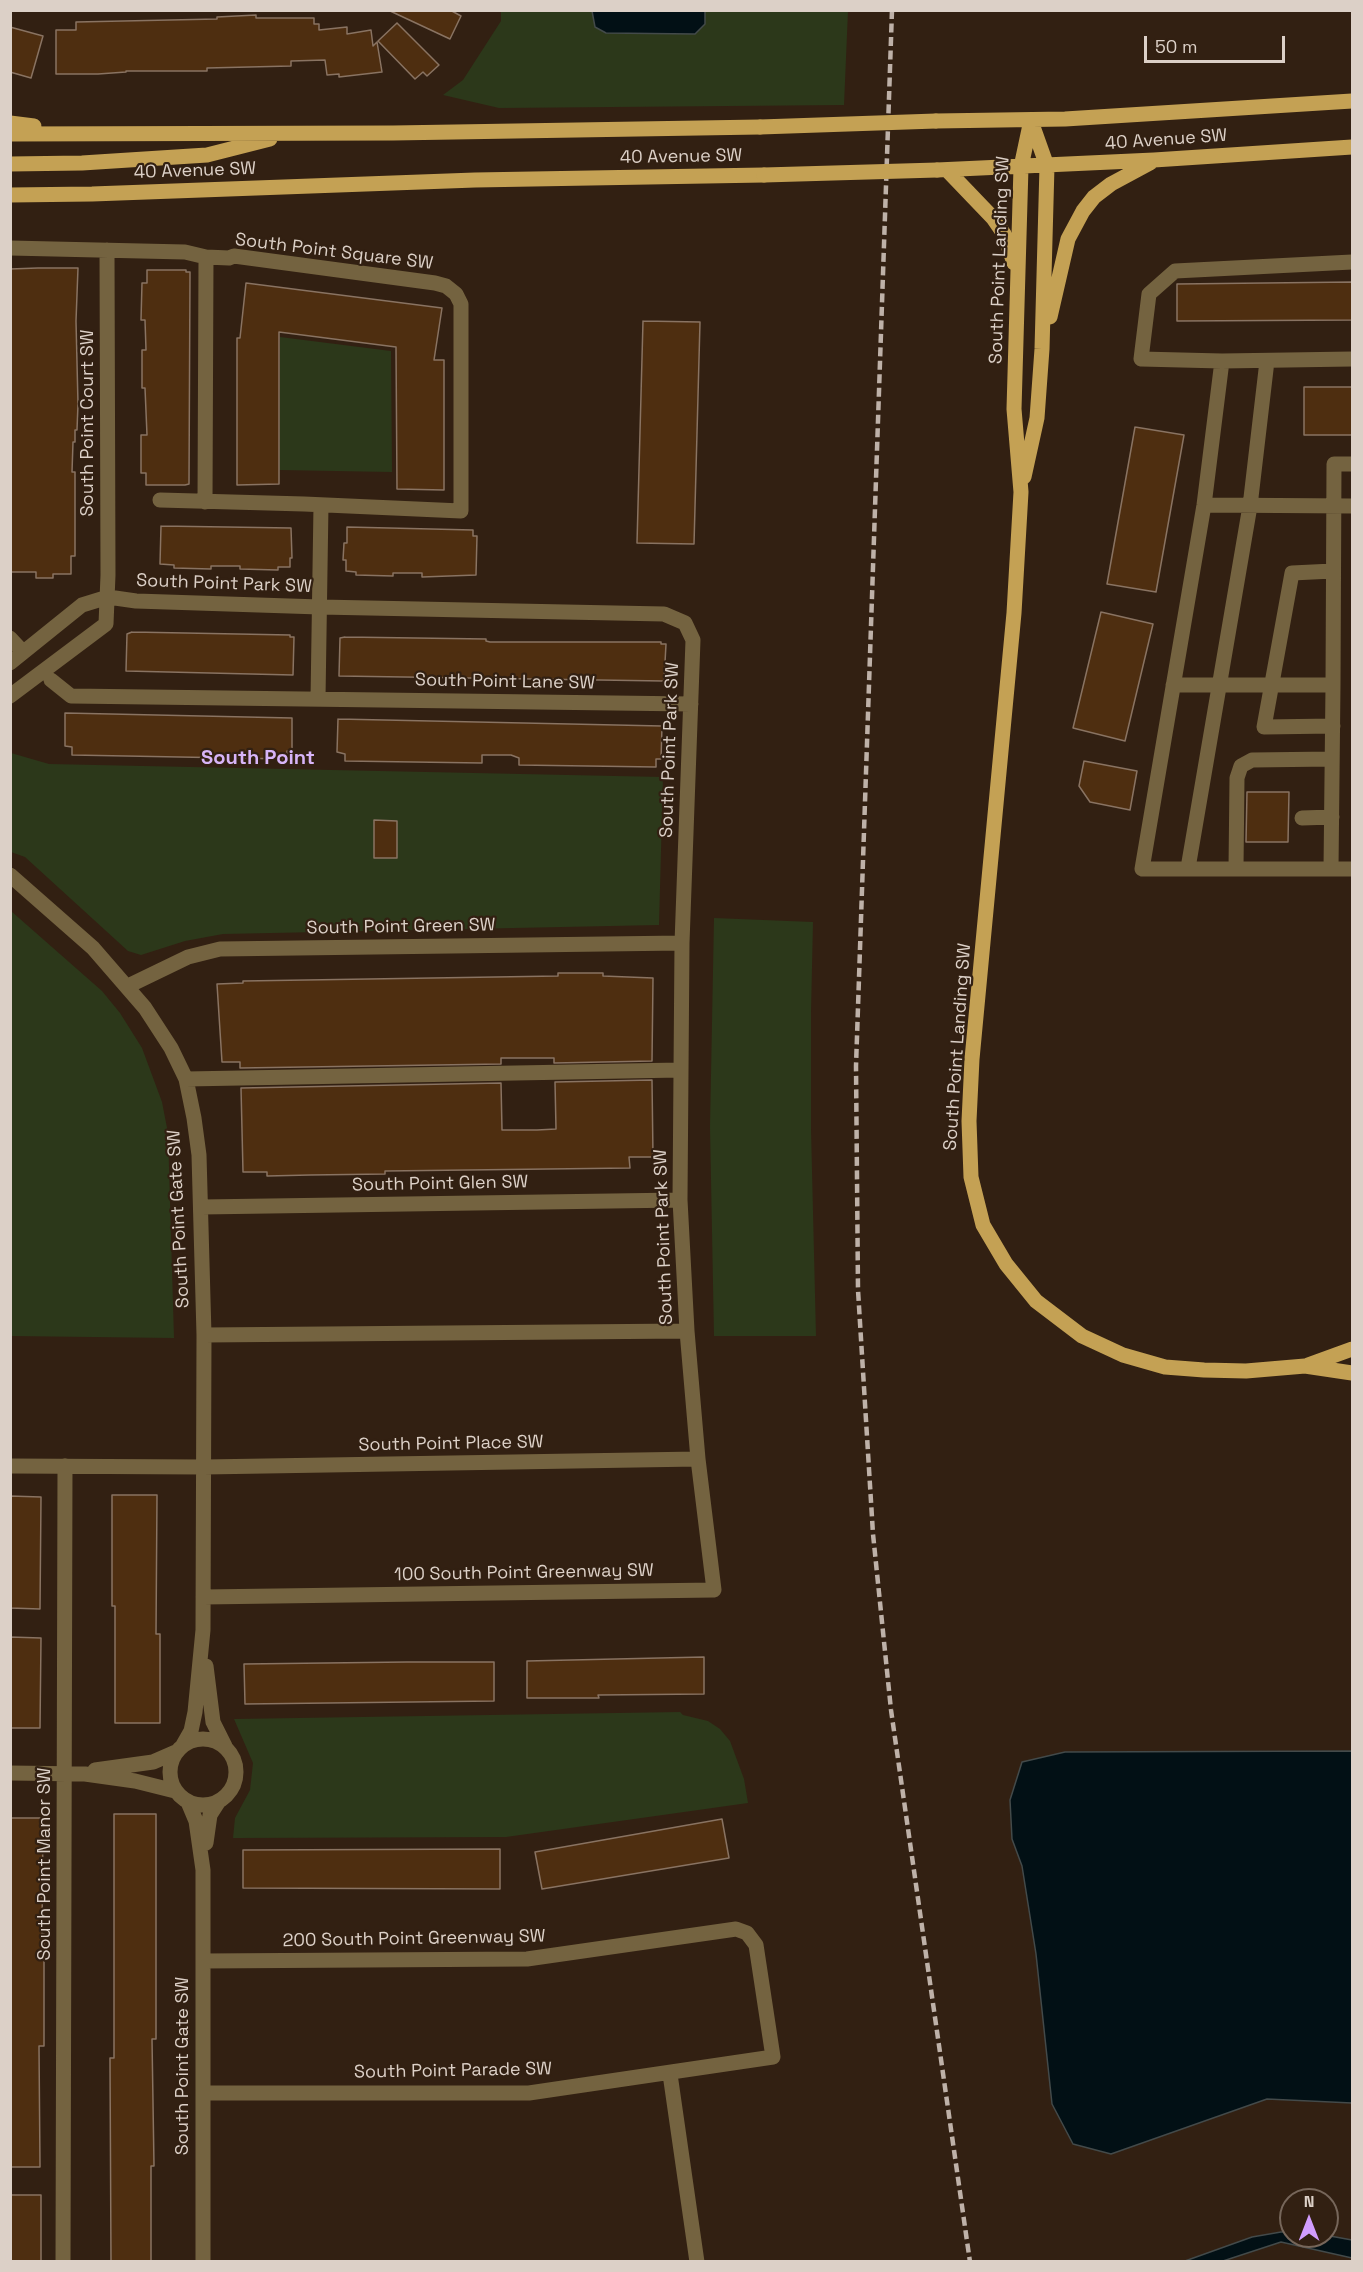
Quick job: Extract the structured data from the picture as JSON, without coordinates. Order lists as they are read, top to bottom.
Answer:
{
  "streets": {
    "main road": ["40 Avenue SW", "South Point Landing SW"],
    "street": [
      "South Point Square SW",
      "South Point Court SW",
      "South Point Park SW",
      "South Point Lane SW",
      "South Point Green SW",
      "South Point Glen SW",
      "South Point Gate SW",
      "South Point Place SW",
      "100 South Point Greenway SW",
      "South Point Manor SW",
      "200 South Point Greenway SW",
      "South Point Parade SW"
    ]
  },
  "crossings": [
    ["40 Avenue SW", "South Point Landing SW"],
    ["South Point Square SW", "South Point Court SW"],
    ["South Point Court SW", "South Point Park SW"],
    ["South Point Park SW", "South Point Lane SW"],
    ["South Point Park SW", "South Point Green SW"],
    ["South Point Park SW", "South Point Glen SW"],
    ["South Point Park SW", "South Point Place SW"],
    ["South Point Park SW", "100 South Point Greenway SW"],
    ["South Point Green SW", "South Point Gate SW"],
    ["South Point Glen SW", "South Point Gate SW"],
    ["South Point Gate SW", "South Point Place SW"],
    ["South Point Gate SW", "100 South Point Greenway SW"],
    ["South Point Gate SW", "200 South Point Greenway SW"],
    ["South Point Gate SW", "South Point Parade SW"],
    ["South Point Place SW", "100 South Point Greenway SW"],
    ["South Point Place SW", "South Point Manor SW"],
    ["200 South Point Greenway SW", "South Point Parade SW"]
  ],
  "districts": ["South Point"],
  "scale_bar": "50 m",
  "north": "top"
}
